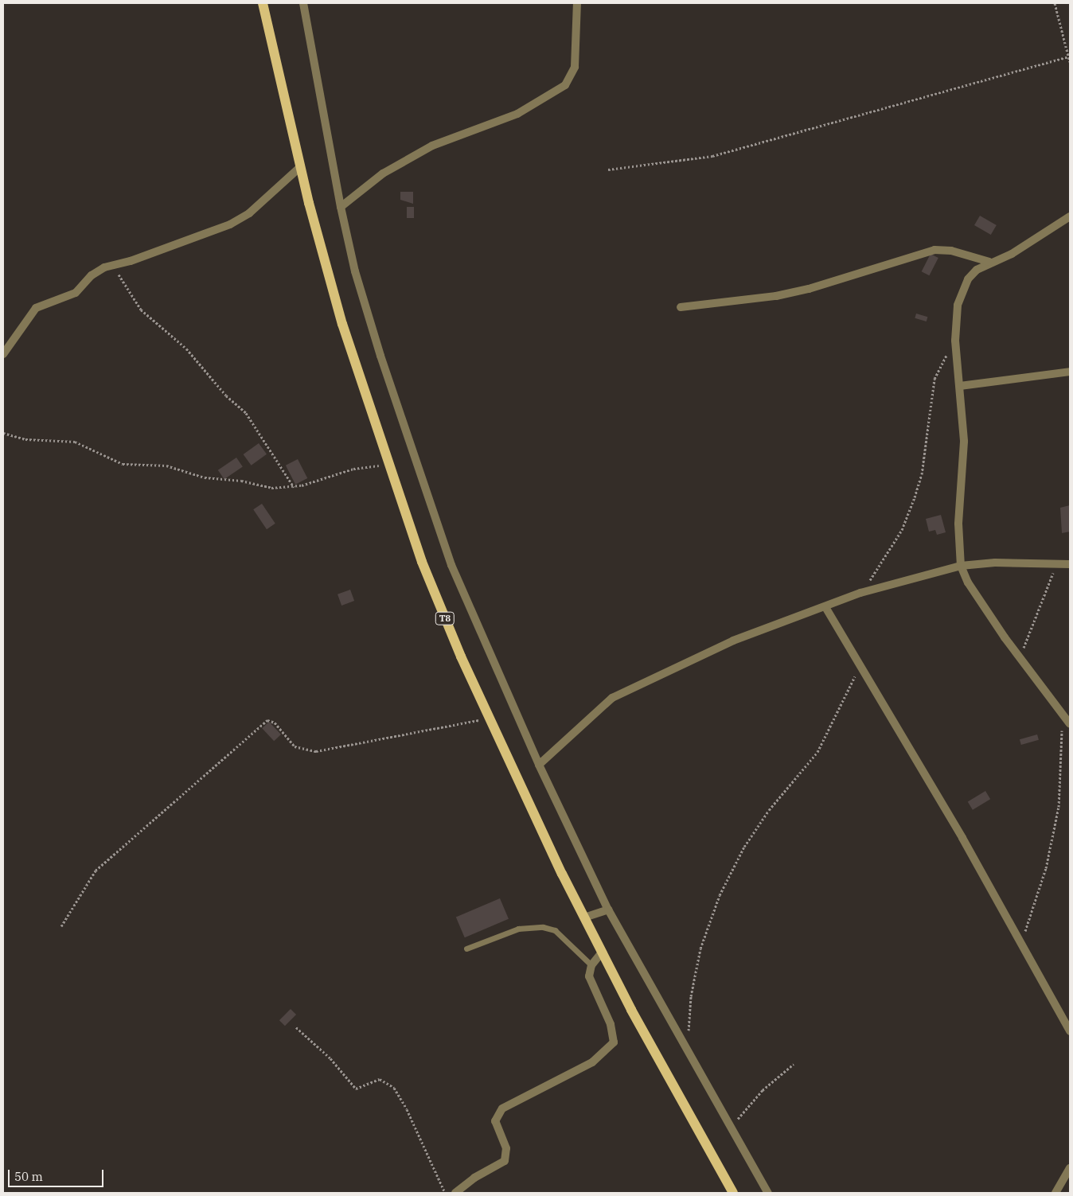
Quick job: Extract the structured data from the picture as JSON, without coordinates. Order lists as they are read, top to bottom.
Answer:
{
  "streets": {
    "main road": ["T8"]
  },
  "scale_bar": "50 m"
}
